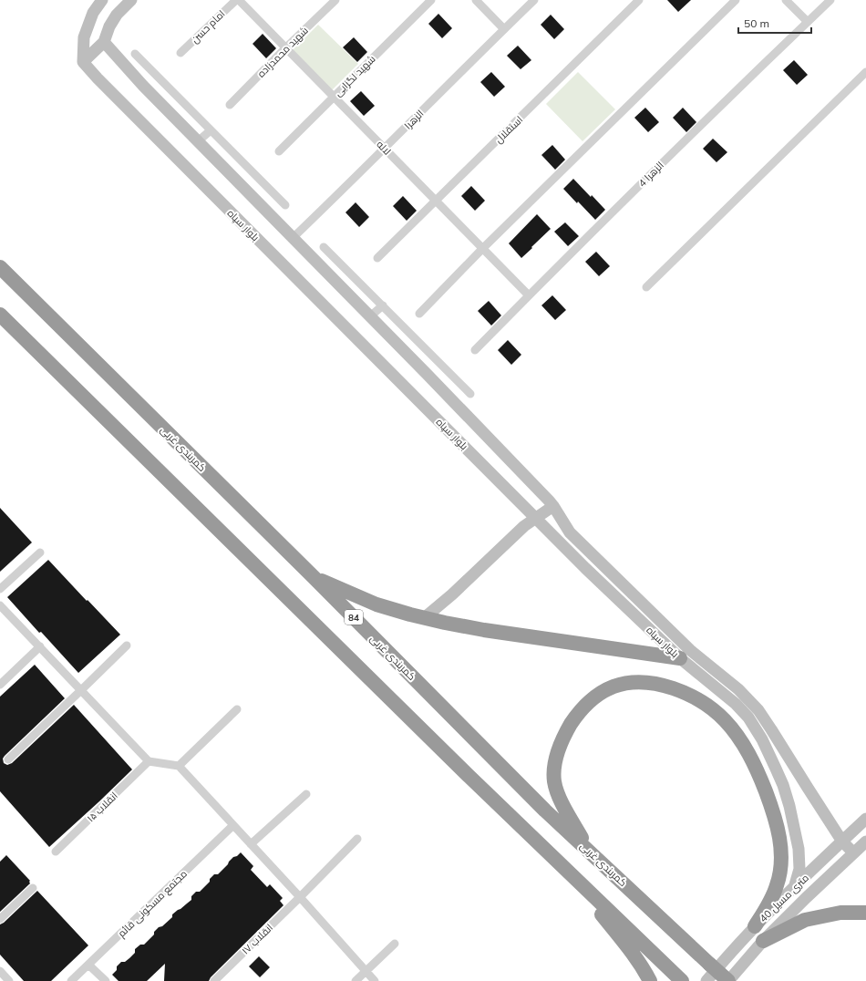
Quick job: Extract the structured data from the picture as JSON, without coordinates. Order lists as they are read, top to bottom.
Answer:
{
  "streets": {
    "highway": ["کمربندی غربی", "84"],
    "main road": ["بلوار سپاه", "40 متری مسیل"],
    "street": [
      "امام حسن",
      "شهید محمدزاده",
      "شهید لگزایی",
      "الزهرا",
      "استقلال",
      "لاله",
      "الزهرا 4",
      "انقلاب ۱۵",
      "مجتمع مسکونی قائم",
      "انقلاب ۱۷"
    ]
  },
  "crossings": [
    ["امام حسن", "لاله"],
    ["شهید محمدزاده", "لاله"],
    ["شهید لگزایی", "لاله"],
    ["الزهرا", "لاله"],
    ["الزهرا", "بلوار سپاه"],
    ["استقلال", "لاله"],
    ["لاله", "الزهرا 4"],
    ["بلوار سپاه", "40 متری مسیل"],
    ["کمربندی غربی", "40 متری مسیل"]
  ],
  "scale_bar": "50 m"
}
